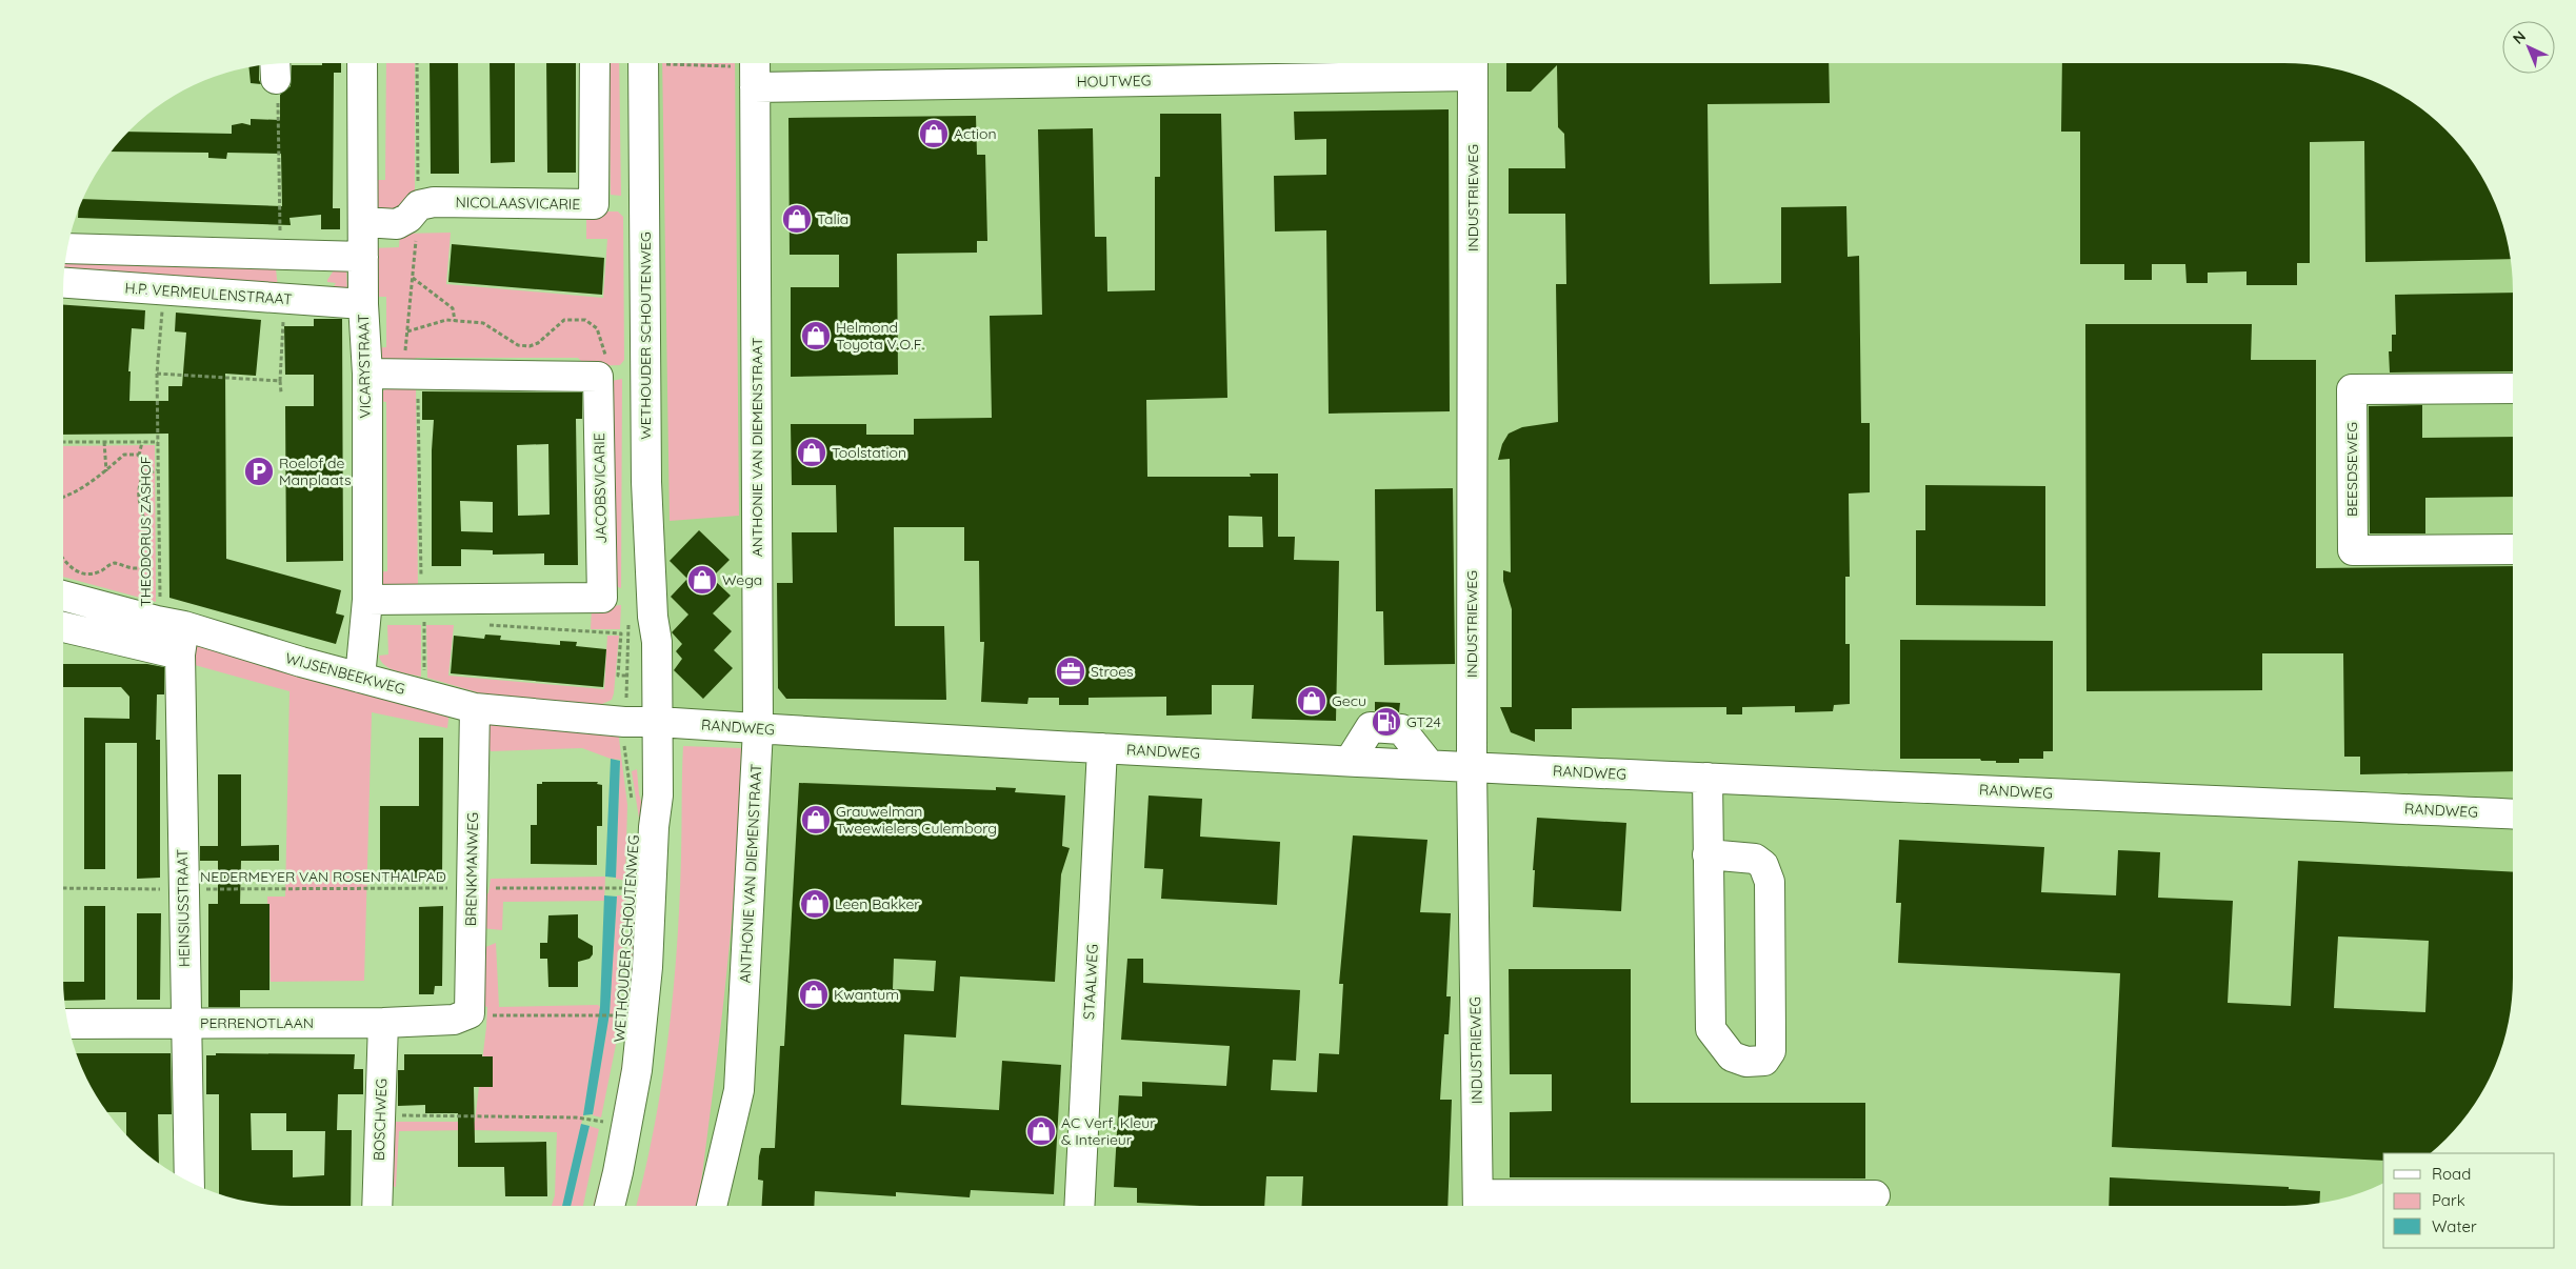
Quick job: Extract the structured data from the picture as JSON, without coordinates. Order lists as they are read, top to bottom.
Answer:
{
  "streets": {
    "street": [
      "HOUTWEG",
      "INDUSTRIEWEG",
      "NICOLAASVICARIE",
      "H.P. VERMEULENSTRAAT",
      "WETHOUDER SCHOUTENWEG",
      "VICARYSTRAAT",
      "ANTHONIE VAN DIEMENSTRAAT",
      "BEESDSEWEG",
      "JACOBSVICARIE",
      "WIJSENBEEKWEG",
      "RANDWEG",
      "BRENKMANWEG",
      "HEINSIUSSTRAAT",
      "STAALWEG",
      "PERRENOTLAAN",
      "BOSCHWEG"
    ],
    "path": ["THEODORUS ZASHOF", "NEDERMEYER VAN ROSENTHALPAD"]
  },
  "crossings": [
    ["HOUTWEG", "INDUSTRIEWEG"],
    ["HOUTWEG", "ANTHONIE VAN DIEMENSTRAAT"],
    ["INDUSTRIEWEG", "RANDWEG"],
    ["NICOLAASVICARIE", "VICARYSTRAAT"],
    ["H.P. VERMEULENSTRAAT", "VICARYSTRAAT"],
    ["H.P. VERMEULENSTRAAT", "THEODORUS ZASHOF"],
    ["WETHOUDER SCHOUTENWEG", "WIJSENBEEKWEG"],
    ["WETHOUDER SCHOUTENWEG", "RANDWEG"],
    ["VICARYSTRAAT", "JACOBSVICARIE"],
    ["VICARYSTRAAT", "WIJSENBEEKWEG"],
    ["ANTHONIE VAN DIEMENSTRAAT", "RANDWEG"],
    ["THEODORUS ZASHOF", "WIJSENBEEKWEG"],
    ["WIJSENBEEKWEG", "RANDWEG"],
    ["WIJSENBEEKWEG", "BRENKMANWEG"],
    ["WIJSENBEEKWEG", "HEINSIUSSTRAAT"],
    ["RANDWEG", "STAALWEG"],
    ["BRENKMANWEG", "NEDERMEYER VAN ROSENTHALPAD"],
    ["BRENKMANWEG", "PERRENOTLAAN"],
    ["NEDERMEYER VAN ROSENTHALPAD", "HEINSIUSSTRAAT"],
    ["HEINSIUSSTRAAT", "PERRENOTLAAN"],
    ["PERRENOTLAAN", "BOSCHWEG"]
  ],
  "places": {
    "shop": [
      "Action",
      "Talia",
      "Helmond Toyota V.O.F.",
      "Toolstation",
      "Wega",
      "Gecu",
      "Grauwelman Tweewielers Culemborg",
      "Leen Bakker",
      "Kwantum",
      "AC Verf, Kleur & Interieur"
    ],
    "parking": ["Roelof de Manplaats"],
    "office": ["Stroes"],
    "fuel station": ["GT24"]
  },
  "legend": ["Road", "Park", "Water"],
  "north": "top left"
}
